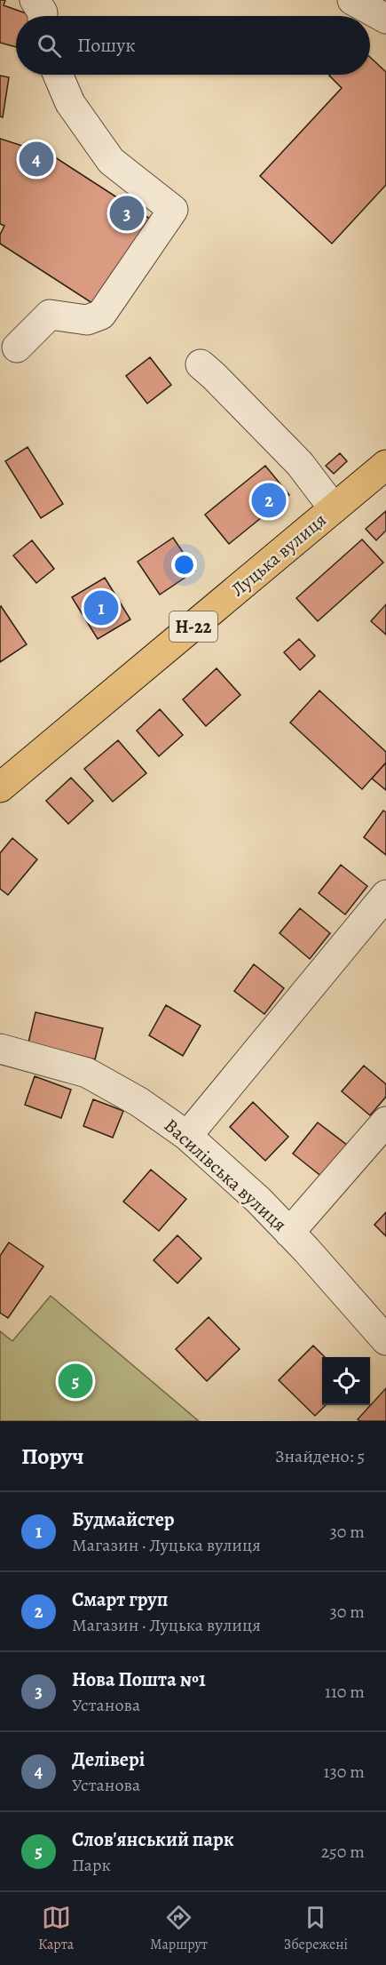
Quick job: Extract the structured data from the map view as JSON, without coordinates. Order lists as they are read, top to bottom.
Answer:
{
  "streets": {
    "main road": ["Луцька вулиця", "Н-22"],
    "street": ["Василівська вулиця"]
  },
  "page": {
    "search": "Пошук",
    "pins": [
      "4",
      "3",
      "2",
      "1",
      "5"
    ],
    "heading": ["Поруч", "Знайдено: 5"],
    "list": [
      {
        "mark": "1",
        "name": "Будмайстер",
        "note": "Магазин · Луцька вулиця",
        "value": "30 m"
      },
      {
        "mark": "2",
        "name": "Смарт груп",
        "note": "Магазин · Луцька вулиця",
        "value": "30 m"
      },
      {
        "mark": "3",
        "name": "Нова Пошта №1",
        "note": "Установа",
        "value": "110 m"
      },
      {
        "mark": "4",
        "name": "Делівері",
        "note": "Установа",
        "value": "130 m"
      },
      {
        "mark": "5",
        "name": "Слов'янський парк",
        "note": "Парк",
        "value": "250 m"
      }
    ],
    "nav": ["Карта", "Маршрут", "Збережені"]
  }
}
